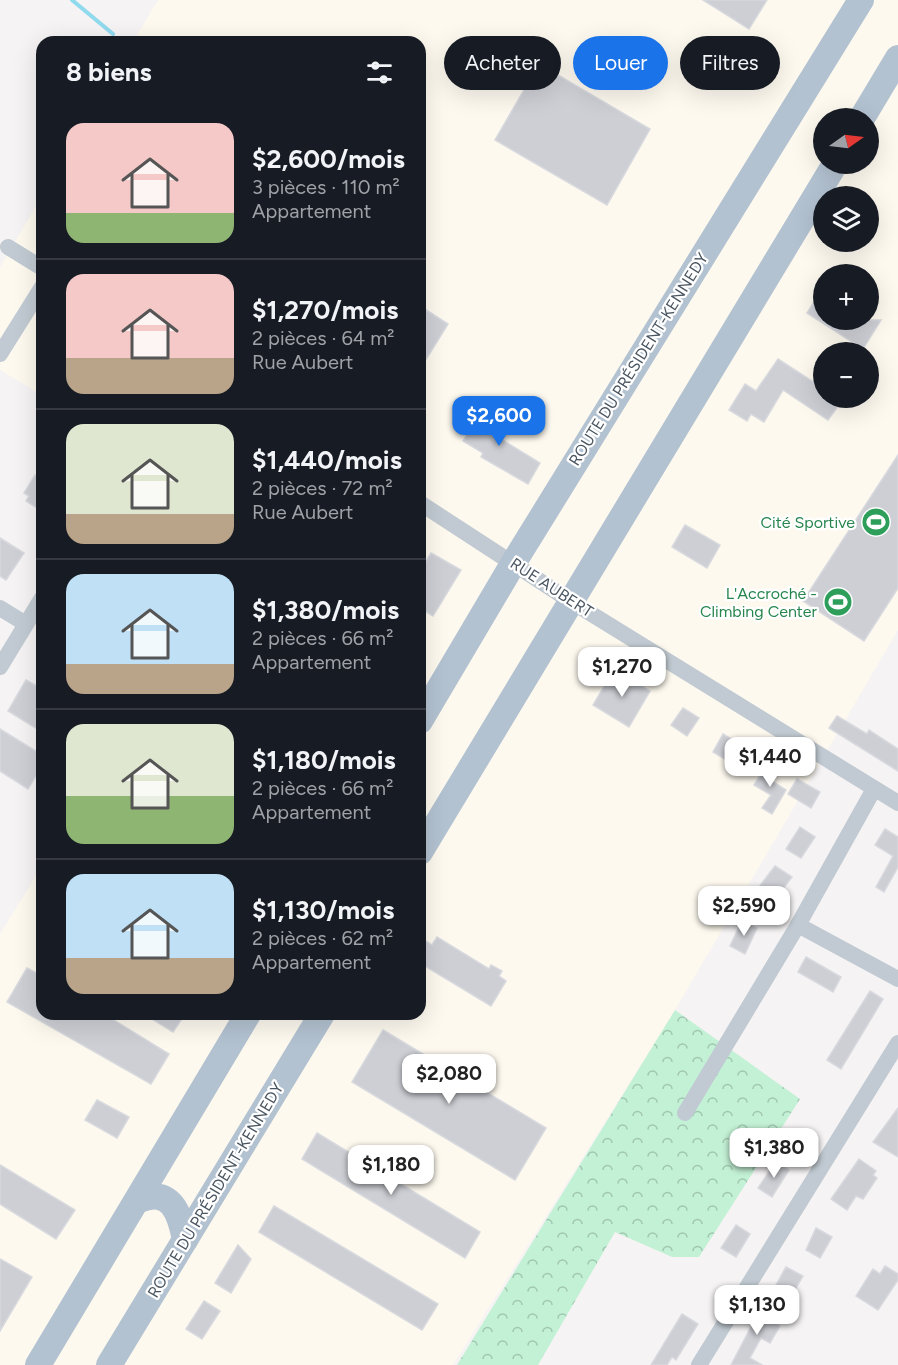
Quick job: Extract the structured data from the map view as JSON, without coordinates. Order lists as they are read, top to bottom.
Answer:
{
  "streets": {
    "main road": ["ROUTE DU PRÉSIDENT-KENNEDY"],
    "street": ["RUE AUBERT"]
  },
  "crossings": [
    ["ROUTE DU PRÉSIDENT-KENNEDY", "RUE AUBERT"]
  ],
  "places": {
    "sports": ["Cité Sportive", "L'Accroché - Climbing Center"]
  },
  "north": "right",
  "page": {
    "chip": ["Acheter", "Louer", "Filtres"],
    "heading": "8 biens",
    "map_buttons": ["+", "−"],
    "list": [
      {
        "name": "$2,600/mois",
        "note": "3 pièces · 110 m² · Appartement"
      },
      {
        "name": "$1,270/mois",
        "note": "2 pièces · 64 m² · Rue Aubert"
      },
      {
        "name": "$1,440/mois",
        "note": "2 pièces · 72 m² · Rue Aubert"
      },
      {
        "name": "$1,380/mois",
        "note": "2 pièces · 66 m² · Appartement"
      },
      {
        "name": "$1,180/mois",
        "note": "2 pièces · 66 m² · Appartement"
      },
      {
        "name": "$1,130/mois",
        "note": "2 pièces · 62 m² · Appartement"
      }
    ],
    "price": [
      "$2,600",
      "$1,270",
      "$1,440",
      "$2,590",
      "$2,080",
      "$1,380",
      "$1,180",
      "$1,130"
    ]
  }
}
